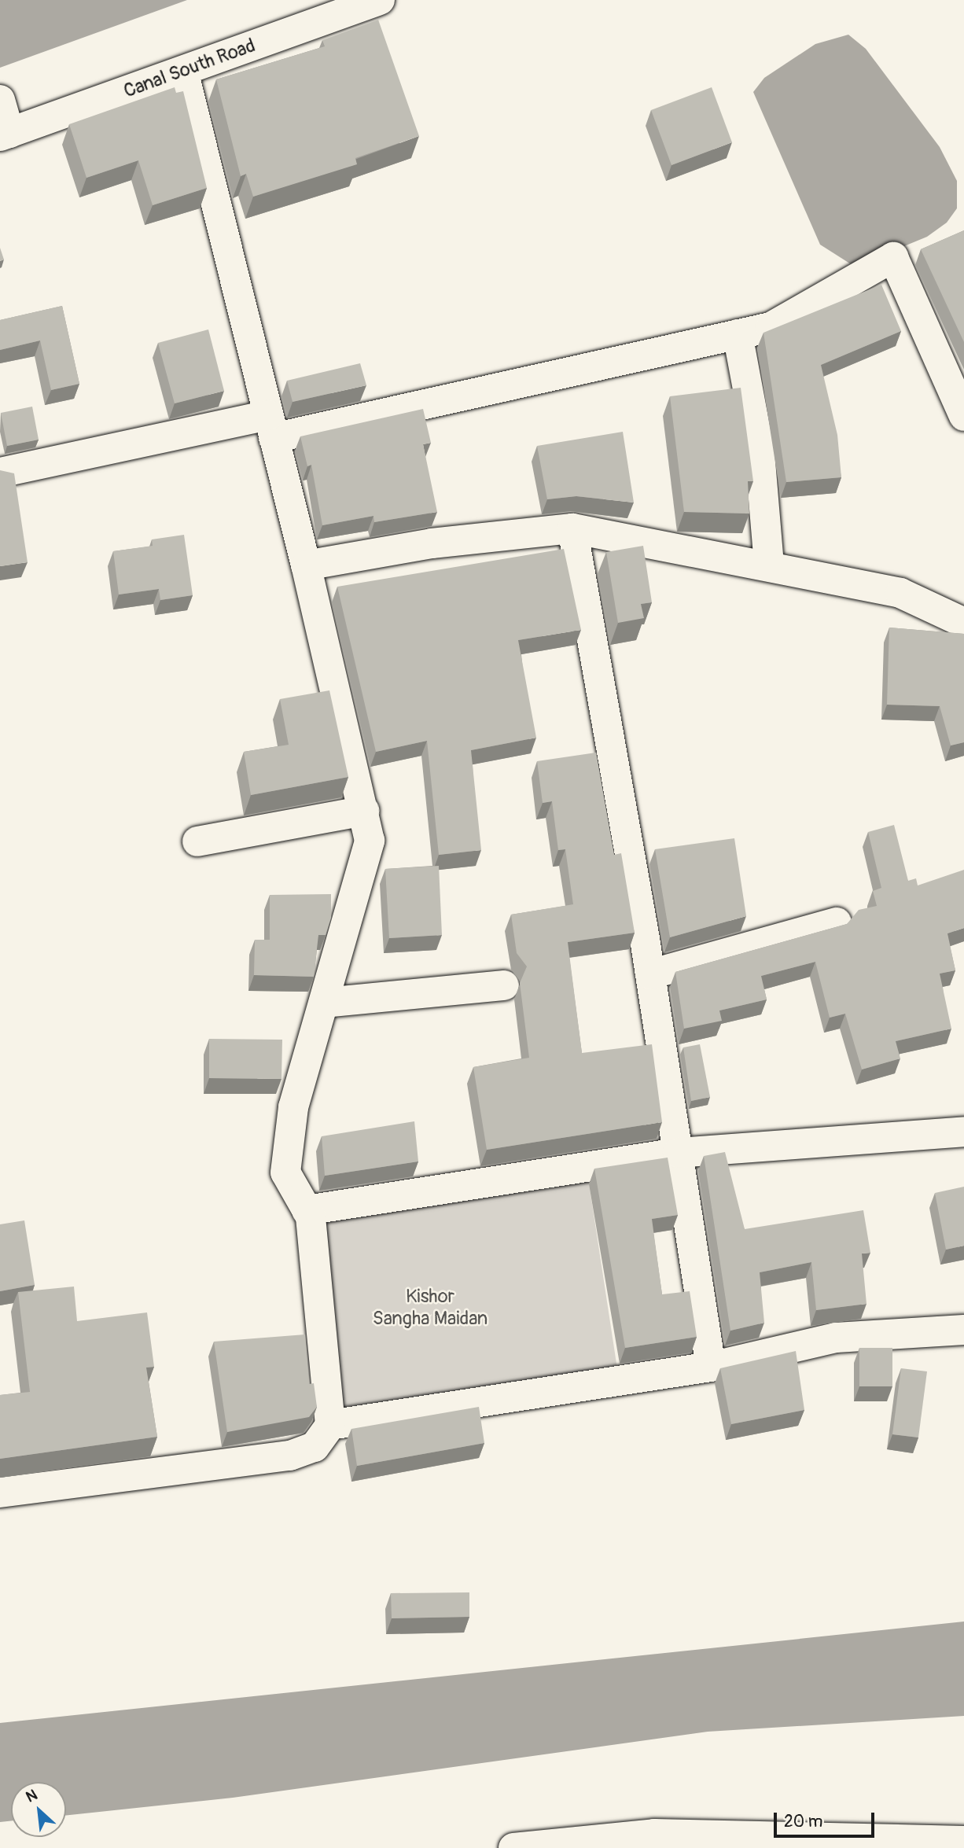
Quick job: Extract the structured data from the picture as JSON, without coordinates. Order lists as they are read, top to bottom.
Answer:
{
  "streets": {
    "street": ["Canal South Road"]
  },
  "parks": ["Kishor Sangha Maidan"],
  "scale_bar": "20 m",
  "north": "top left"
}
